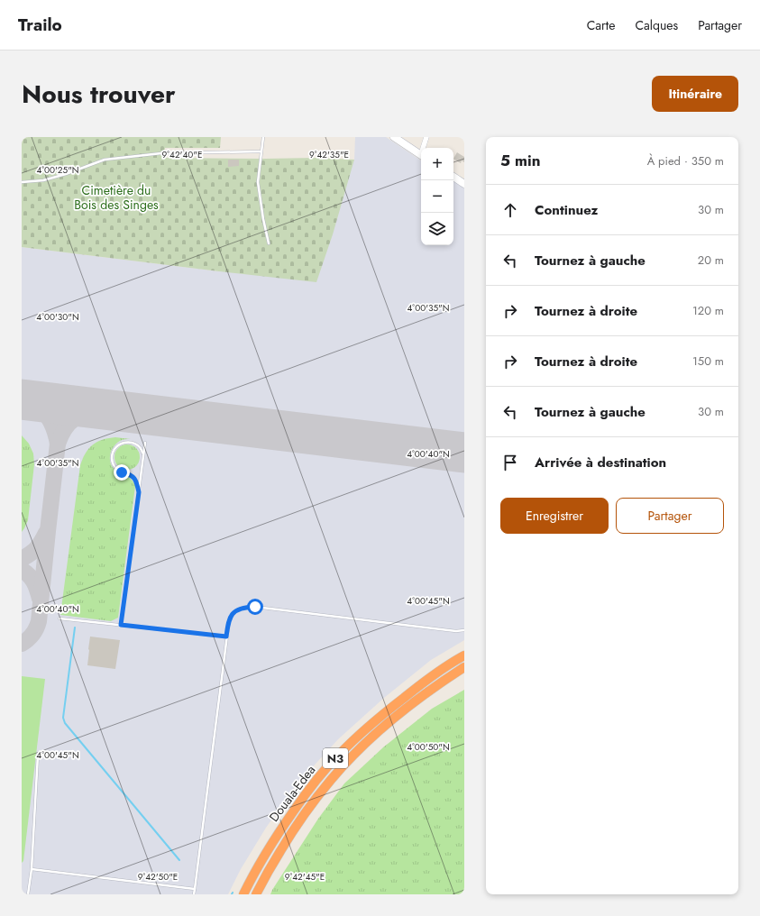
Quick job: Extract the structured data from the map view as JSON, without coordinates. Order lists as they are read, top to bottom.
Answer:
{
  "streets": {
    "highway": ["N3", "Douala-Edea"]
  },
  "parks": ["Cimetière du Bois des Singes"],
  "page": {
    "header": "Trailo",
    "nav": ["Carte", "Calques", "Partager"],
    "title": "Nous trouver",
    "buttons": [
      "Itinéraire",
      ["Enregistrer", "Partager"]
    ],
    "heading": ["5 min", "À pied · 350 m"],
    "map_buttons": ["+", "−"],
    "list": [
      ["Continuez", "30 m"],
      ["Tournez à gauche", "20 m"],
      ["Tournez à droite", "120 m"],
      ["Tournez à droite", "150 m"],
      ["Tournez à gauche", "30 m"],
      "Arrivée à destination"
    ]
  },
  "coordinates": [
    "9°42'40\"E",
    "9°42'35\"E",
    "4°00'25\"N",
    "4°00'35\"N",
    "4°00'30\"N",
    "4°00'40\"N",
    "4°00'45\"N",
    "4°00'50\"N",
    "9°42'50\"E",
    "9°42'45\"E"
  ]
}
